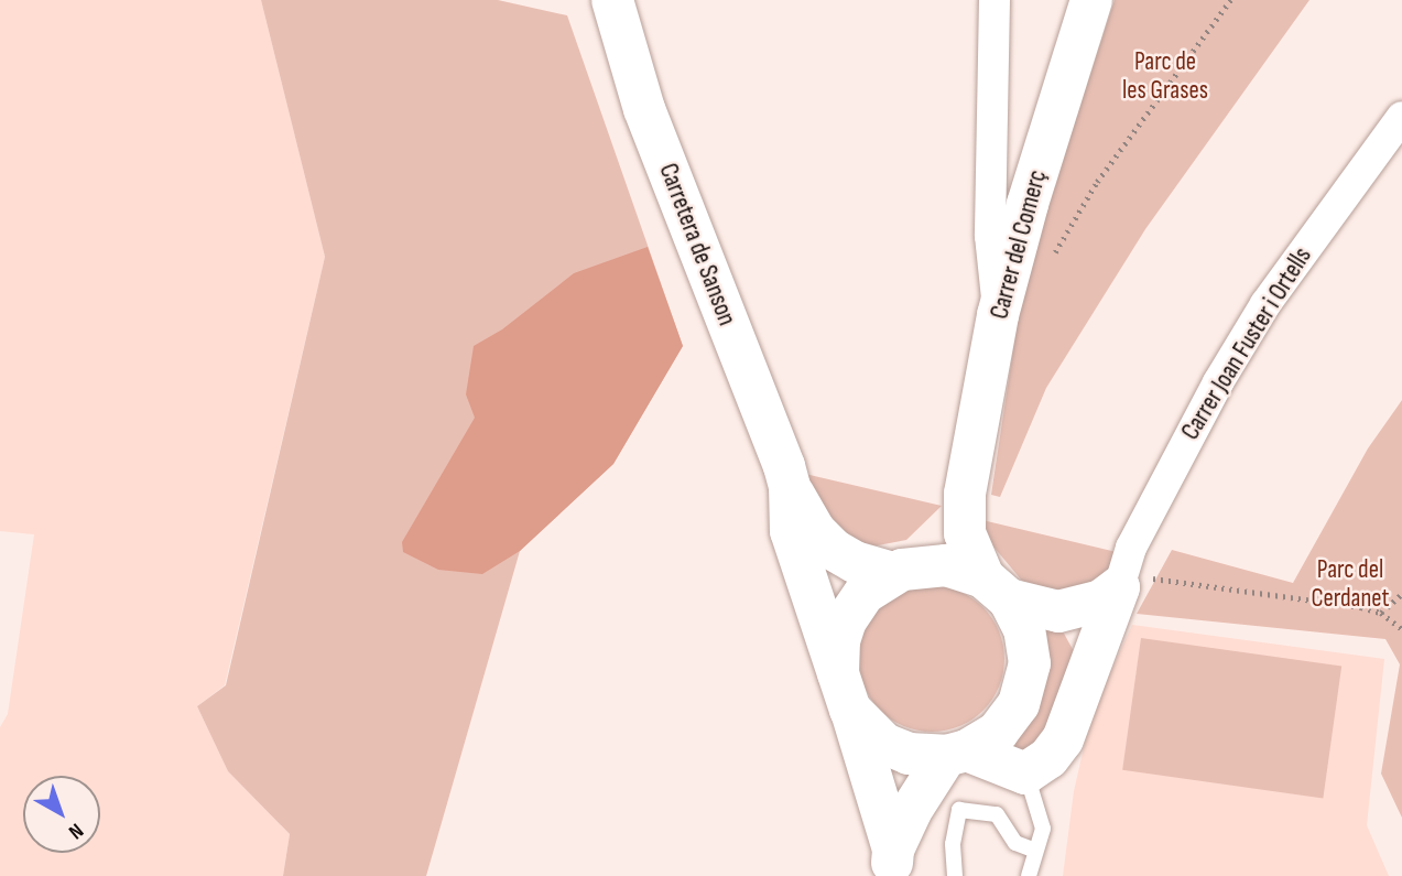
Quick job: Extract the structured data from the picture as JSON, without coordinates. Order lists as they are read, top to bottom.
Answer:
{
  "streets": {
    "street": ["Carretera de Sanson", "Carrer del Comerç", "Carrer Joan Fuster i Ortells"]
  },
  "parks": ["Parc de les Grases", "Parc del Cerdanet"],
  "north": "bottom right"
}
